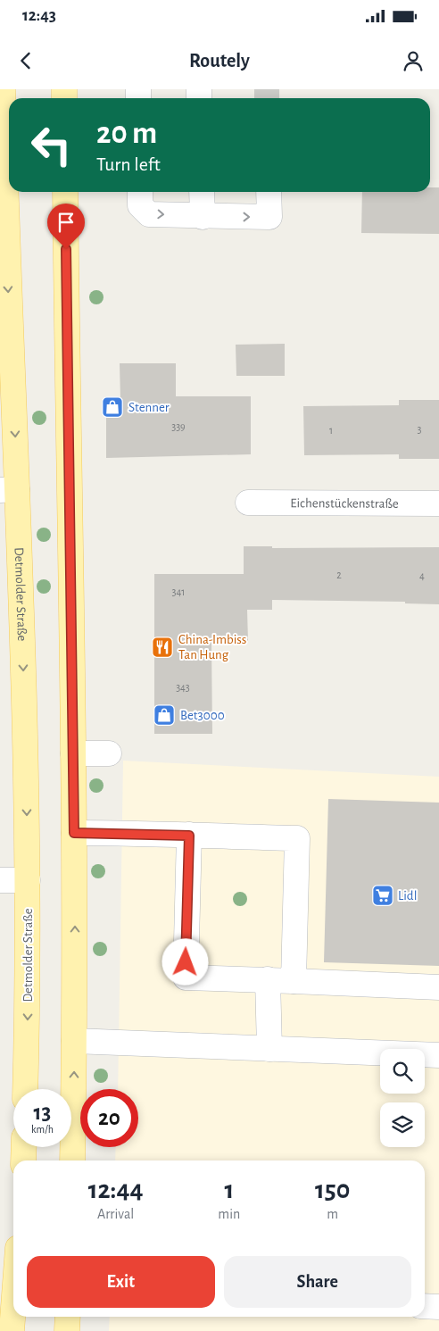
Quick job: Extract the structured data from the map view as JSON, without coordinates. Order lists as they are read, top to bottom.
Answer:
{
  "streets": {
    "main road": ["Detmolder Straße"],
    "street": ["Eichenstückenstraße"]
  },
  "places": {
    "shop": ["Stenner", "Bet3000"],
    "restaurant": ["China-Imbiss Tan Hung"],
    "supermarket": ["Lidl"]
  },
  "house_numbers": [
    "339",
    "3",
    "1",
    "2",
    "4",
    "341",
    "343"
  ],
  "page": {
    "status": "12:43",
    "header": "Routely",
    "turn": ["20 m", "Turn left"],
    "speed": "13 km/h",
    "limit": "20",
    "eta": [
      "12:44",
      "Arrival",
      "1",
      "min",
      "150",
      "m"
    ],
    "buttons": ["Exit", "Share"]
  }
}
